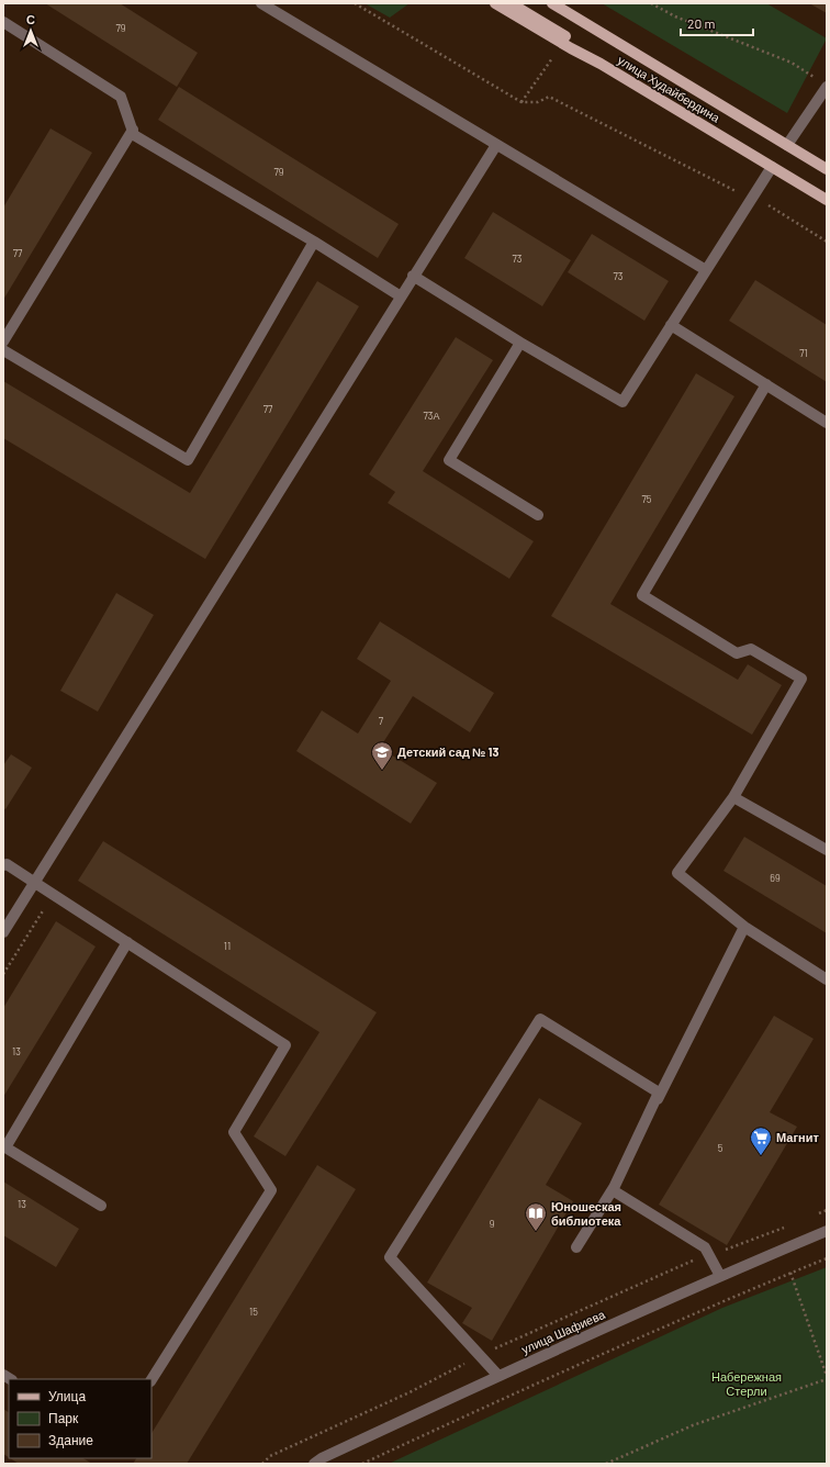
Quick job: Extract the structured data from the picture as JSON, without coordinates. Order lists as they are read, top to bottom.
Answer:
{
  "streets": {
    "main road": ["улица Худайбердина"],
    "street": ["улица Шафиева"]
  },
  "parks": ["Набережная Стерли"],
  "places": {
    "school or university": ["Детский сад № 13"],
    "supermarket": ["Магнит"],
    "library": ["Юношеская библиотека"]
  },
  "house_numbers": [
    "79",
    "79",
    "77",
    "73",
    "73",
    "71",
    "77",
    "73А",
    "75",
    "7",
    "69",
    "11",
    "13",
    "5",
    "13",
    "9",
    "15"
  ],
  "legend": ["Улица", "Парк", "Здание"],
  "scale_bar": "20 m",
  "north": "top"
}
